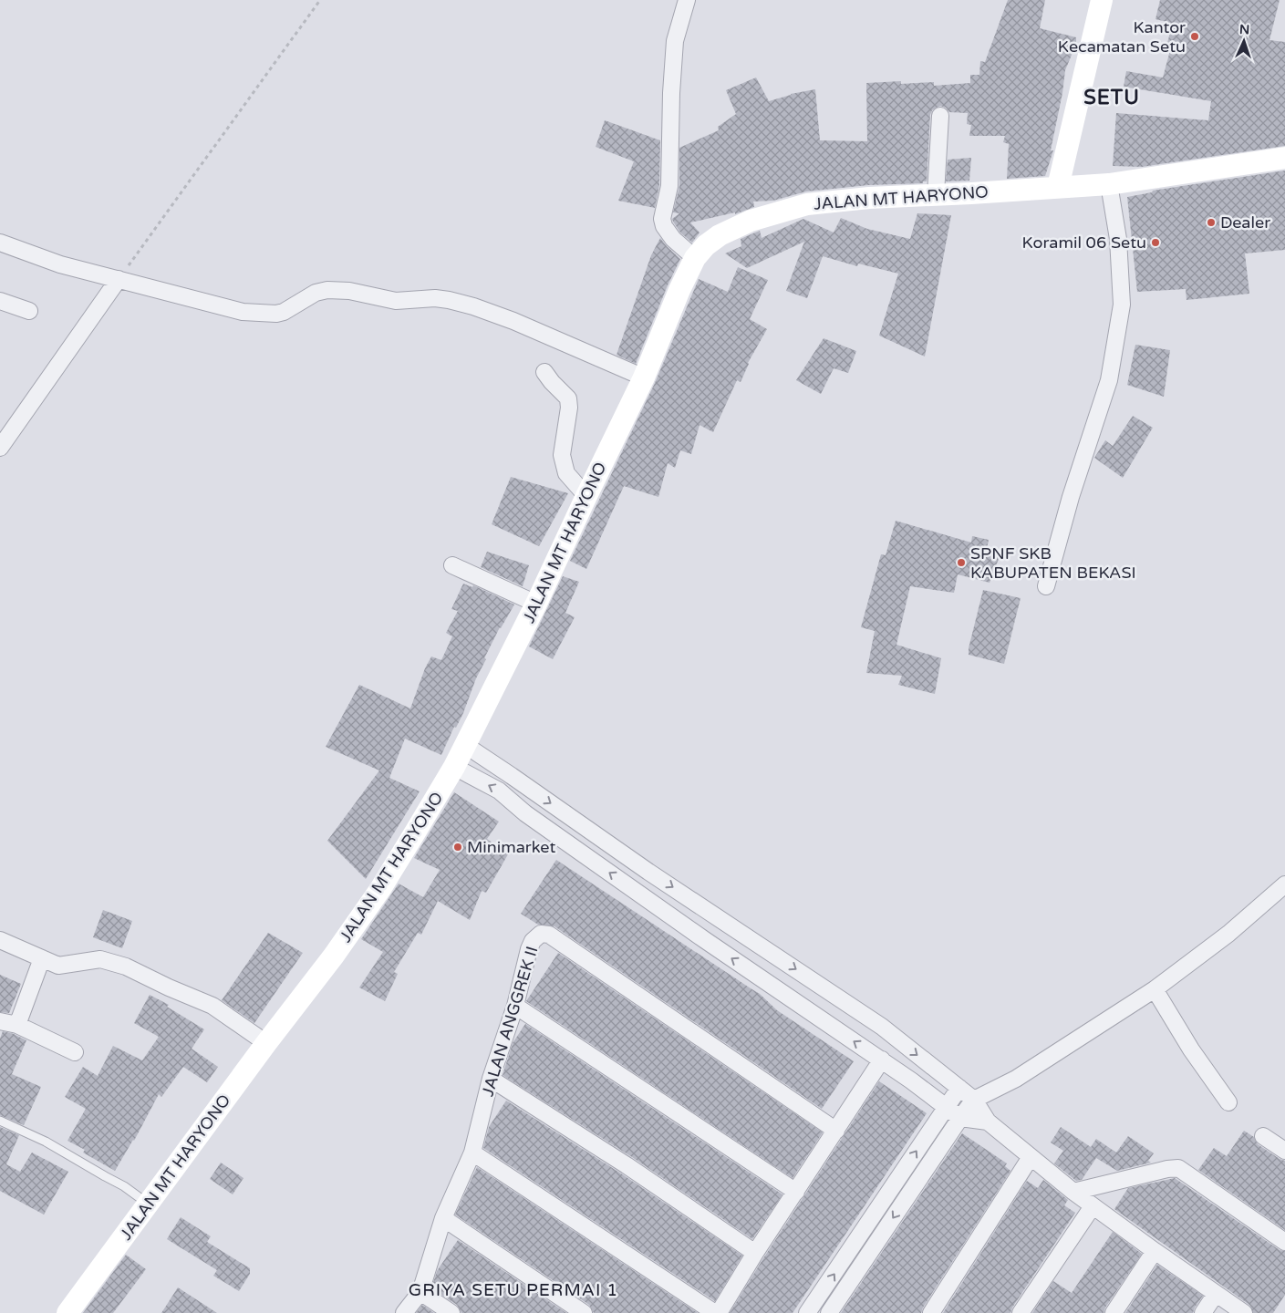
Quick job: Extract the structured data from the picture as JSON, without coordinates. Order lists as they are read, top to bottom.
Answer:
{
  "streets": {
    "main road": ["JALAN MT HARYONO"],
    "street": ["JALAN ANGGREK II"]
  },
  "districts": ["SETU", "GRIYA SETU PERMAI 1"],
  "places": [
    "Kantor Kecamatan Setu",
    "Dealer",
    "Koramil 06 Setu",
    "SPNF SKB KABUPATEN BEKASI",
    "Minimarket"
  ],
  "north": "top"
}
